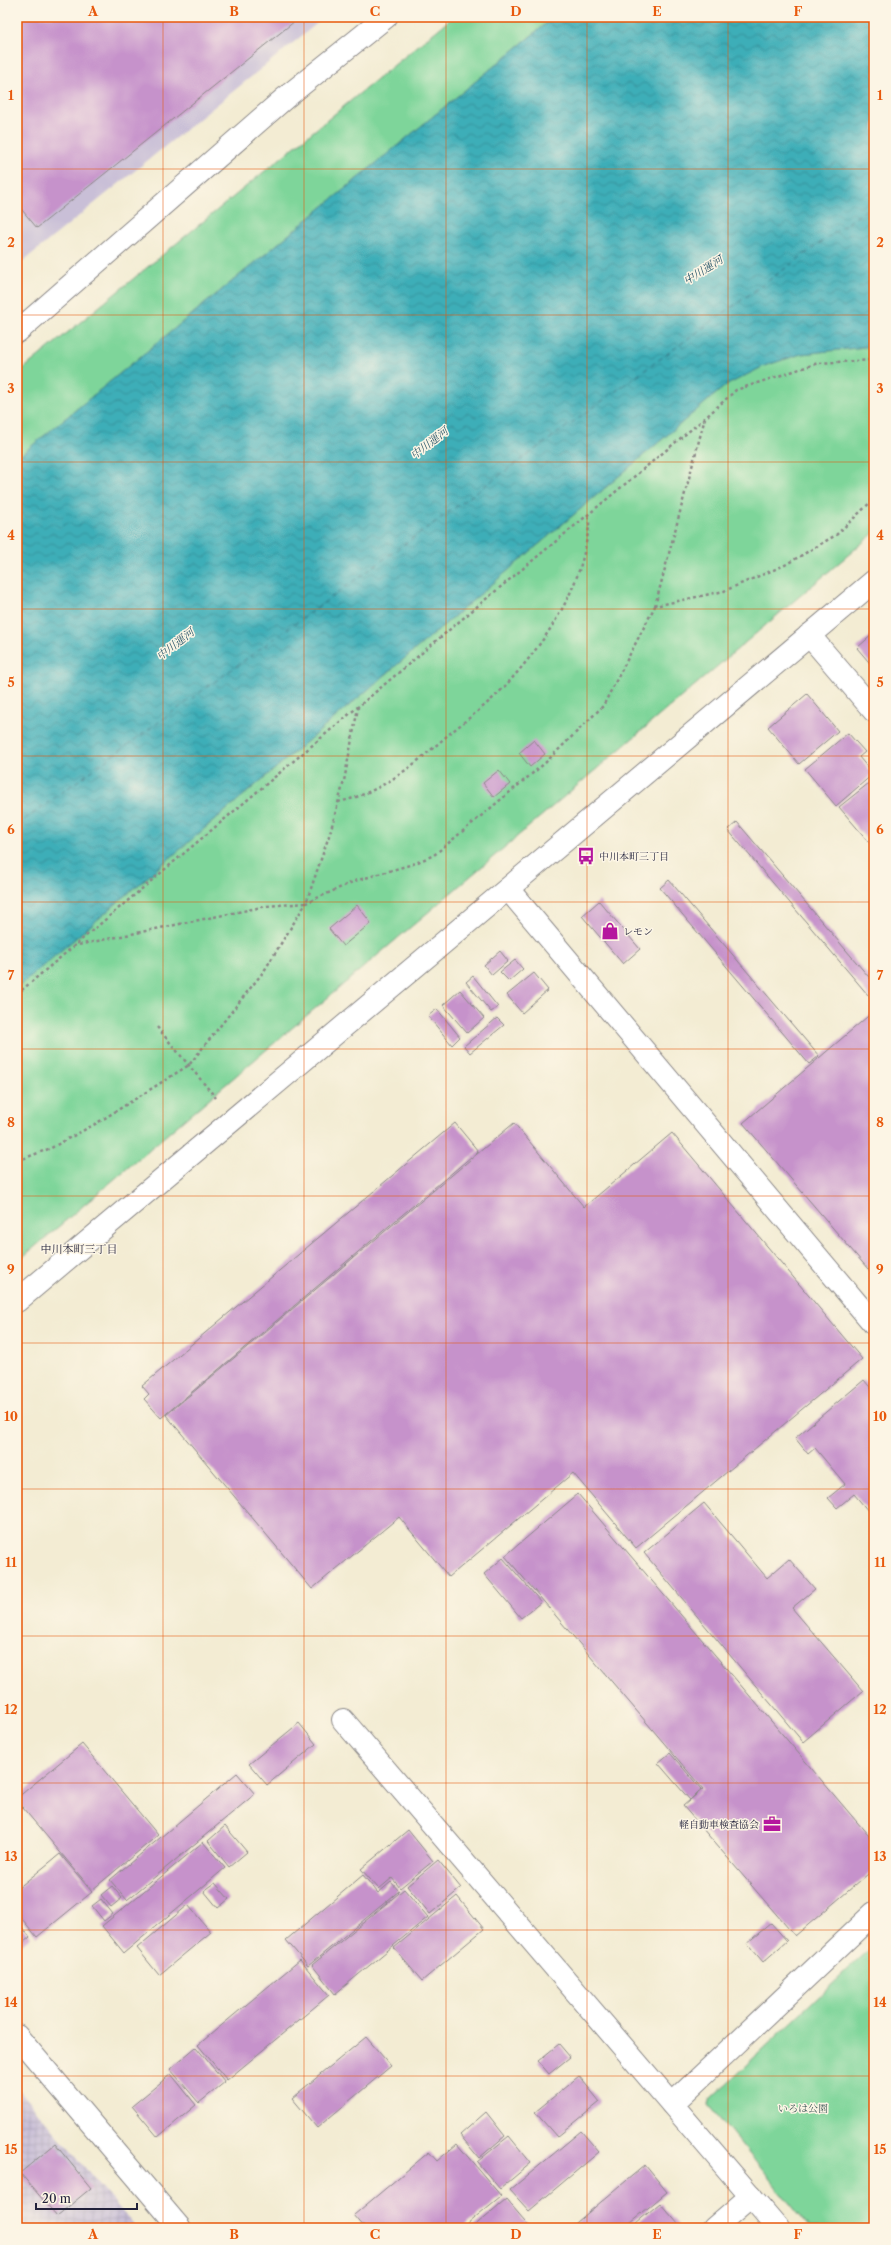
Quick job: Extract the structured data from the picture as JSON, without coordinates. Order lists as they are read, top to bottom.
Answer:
{
  "districts": ["中川本町三丁目"],
  "water": ["中川運河"],
  "parks": ["いろは公園"],
  "places": {
    "bus stop": ["中川本町三丁目"],
    "shop": ["レモン"],
    "office": ["軽自動車検査協会"]
  },
  "scale_bar": "20 m",
  "grid": {
    "columns": [
      "A",
      "B",
      "C",
      "D",
      "E",
      "F"
    ],
    "rows": [
      "1",
      "2",
      "3",
      "4",
      "5",
      "6",
      "7",
      "8",
      "9",
      "10",
      "11",
      "12",
      "13",
      "14",
      "15"
    ]
  }
}
